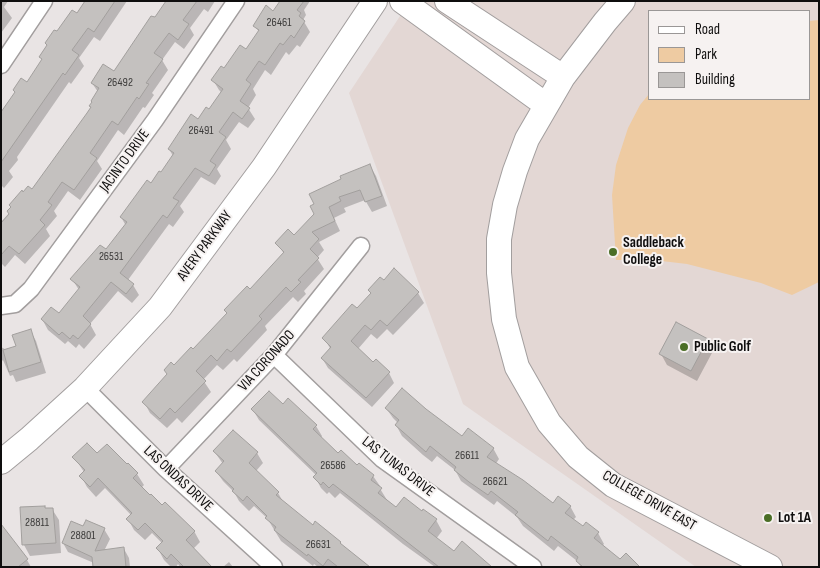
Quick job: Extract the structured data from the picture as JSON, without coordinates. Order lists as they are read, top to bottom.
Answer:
{
  "streets": {
    "street": [
      "JACINTO DRIVE",
      "AVERY PARKWAY",
      "VIA CORONADO",
      "LAS TUNAS DRIVE",
      "LAS ONDAS DRIVE",
      "COLLEGE DRIVE EAST"
    ]
  },
  "crossings": [
    ["AVERY PARKWAY", "LAS ONDAS DRIVE"],
    ["VIA CORONADO", "LAS TUNAS DRIVE"],
    ["VIA CORONADO", "LAS ONDAS DRIVE"]
  ],
  "places": ["Saddleback College", "Public Golf", "Lot 1A"],
  "house_numbers": [
    "26461",
    "26492",
    "26491",
    "26531",
    "26611",
    "26586",
    "26621",
    "28811",
    "28801",
    "26631"
  ],
  "legend": ["Road", "Park", "Building"]
}
